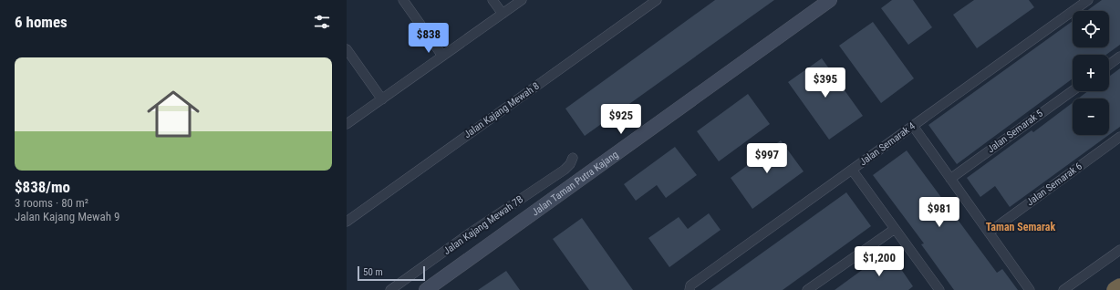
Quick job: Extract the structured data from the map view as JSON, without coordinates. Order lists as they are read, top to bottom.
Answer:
{
  "streets": {
    "street": [
      "Jalan Kajang Mewah 8",
      "Jalan Semarak 5",
      "Jalan Semarak 4",
      "Jalan Taman Putra Kajang",
      "Jalan Semarak 6",
      "Jalan Kajang Mewah 7B"
    ]
  },
  "districts": ["Taman Semarak"],
  "scale_bar": "50 m",
  "page": {
    "heading": "6 homes",
    "map_buttons": ["+", "−"],
    "price": [
      "$838",
      "$395",
      "$925",
      "$997",
      "$981",
      "$1,200"
    ],
    "list": [
      {
        "name": "$838/mo",
        "note": "3 rooms · 80 m² · Jalan Kajang Mewah 9"
      }
    ],
    "scale": "50 m"
  }
}
